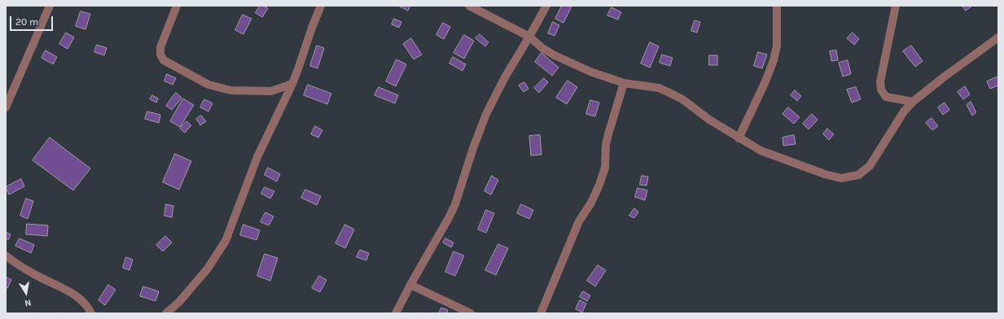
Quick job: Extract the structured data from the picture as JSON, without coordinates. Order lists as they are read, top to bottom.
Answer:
{
  "scale_bar": "20 m",
  "north": "bottom"
}
